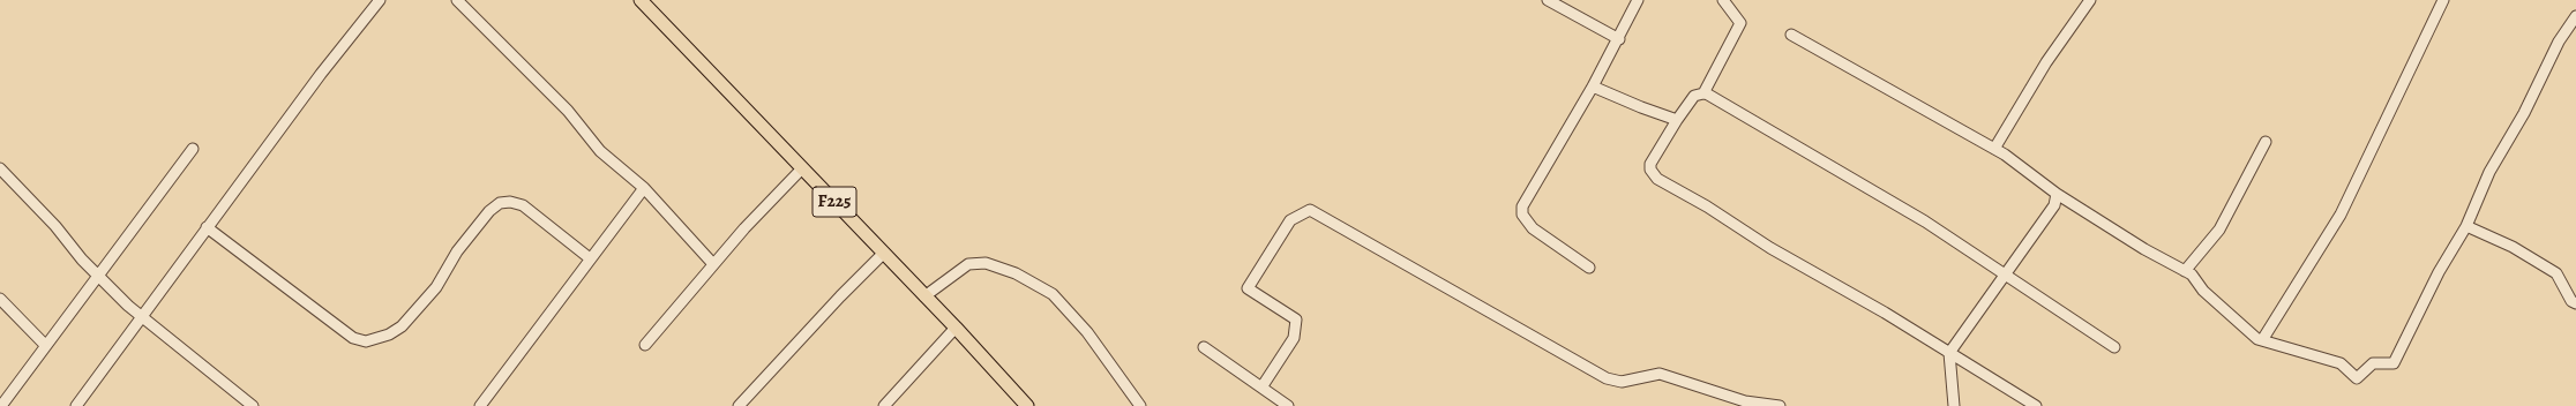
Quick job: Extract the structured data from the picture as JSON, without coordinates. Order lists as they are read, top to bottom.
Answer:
{
  "streets": {
    "main road": ["F225"]
  }
}
